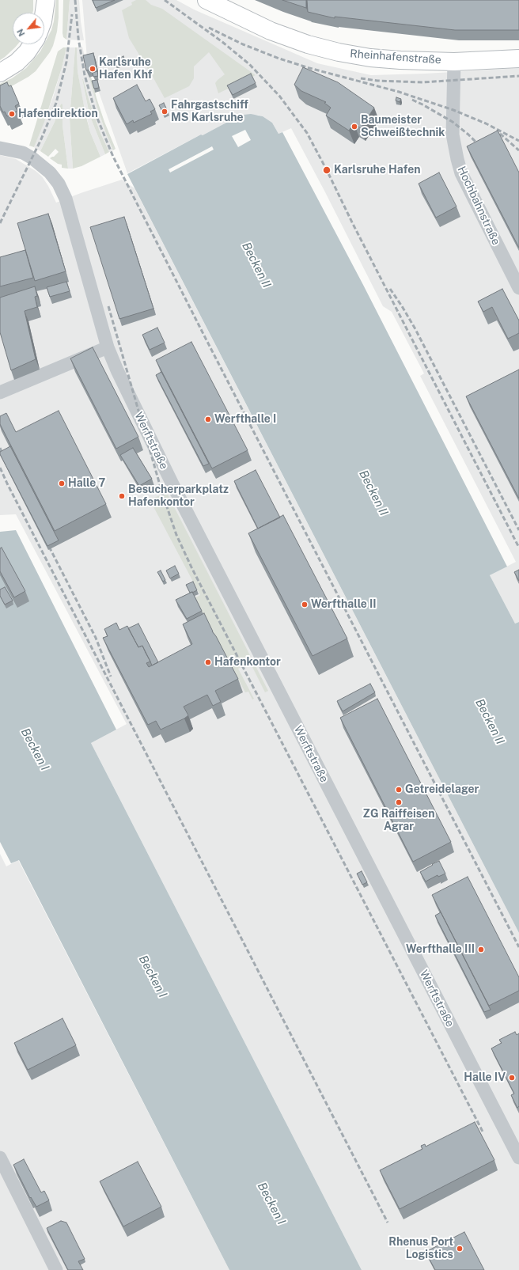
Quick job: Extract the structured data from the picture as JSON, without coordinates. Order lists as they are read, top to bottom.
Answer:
{
  "streets": {
    "main road": ["Rheinhafenstraße"],
    "street": ["Hochbahnstraße", "Werftstraße"]
  },
  "crossings": [
    ["Rheinhafenstraße", "Hochbahnstraße"]
  ],
  "water": ["Becken II", "Becken I"],
  "places": [
    "Karlsruhe Hafen Khf",
    "Fahrgastschiff MS Karlsruhe",
    "Hafendirektion",
    "Baumeister Schweißtechnik",
    "Karlsruhe Hafen",
    "Werfthalle I",
    "Halle 7",
    "Besucherparkplatz Hafenkontor",
    "Werfthalle II",
    "Hafenkontor",
    "Getreidelager",
    "ZG Raiffeisen Agrar",
    "Werfthalle III",
    "Halle IV",
    "Rhenus Port Logistics"
  ],
  "north": "bottom left"
}
